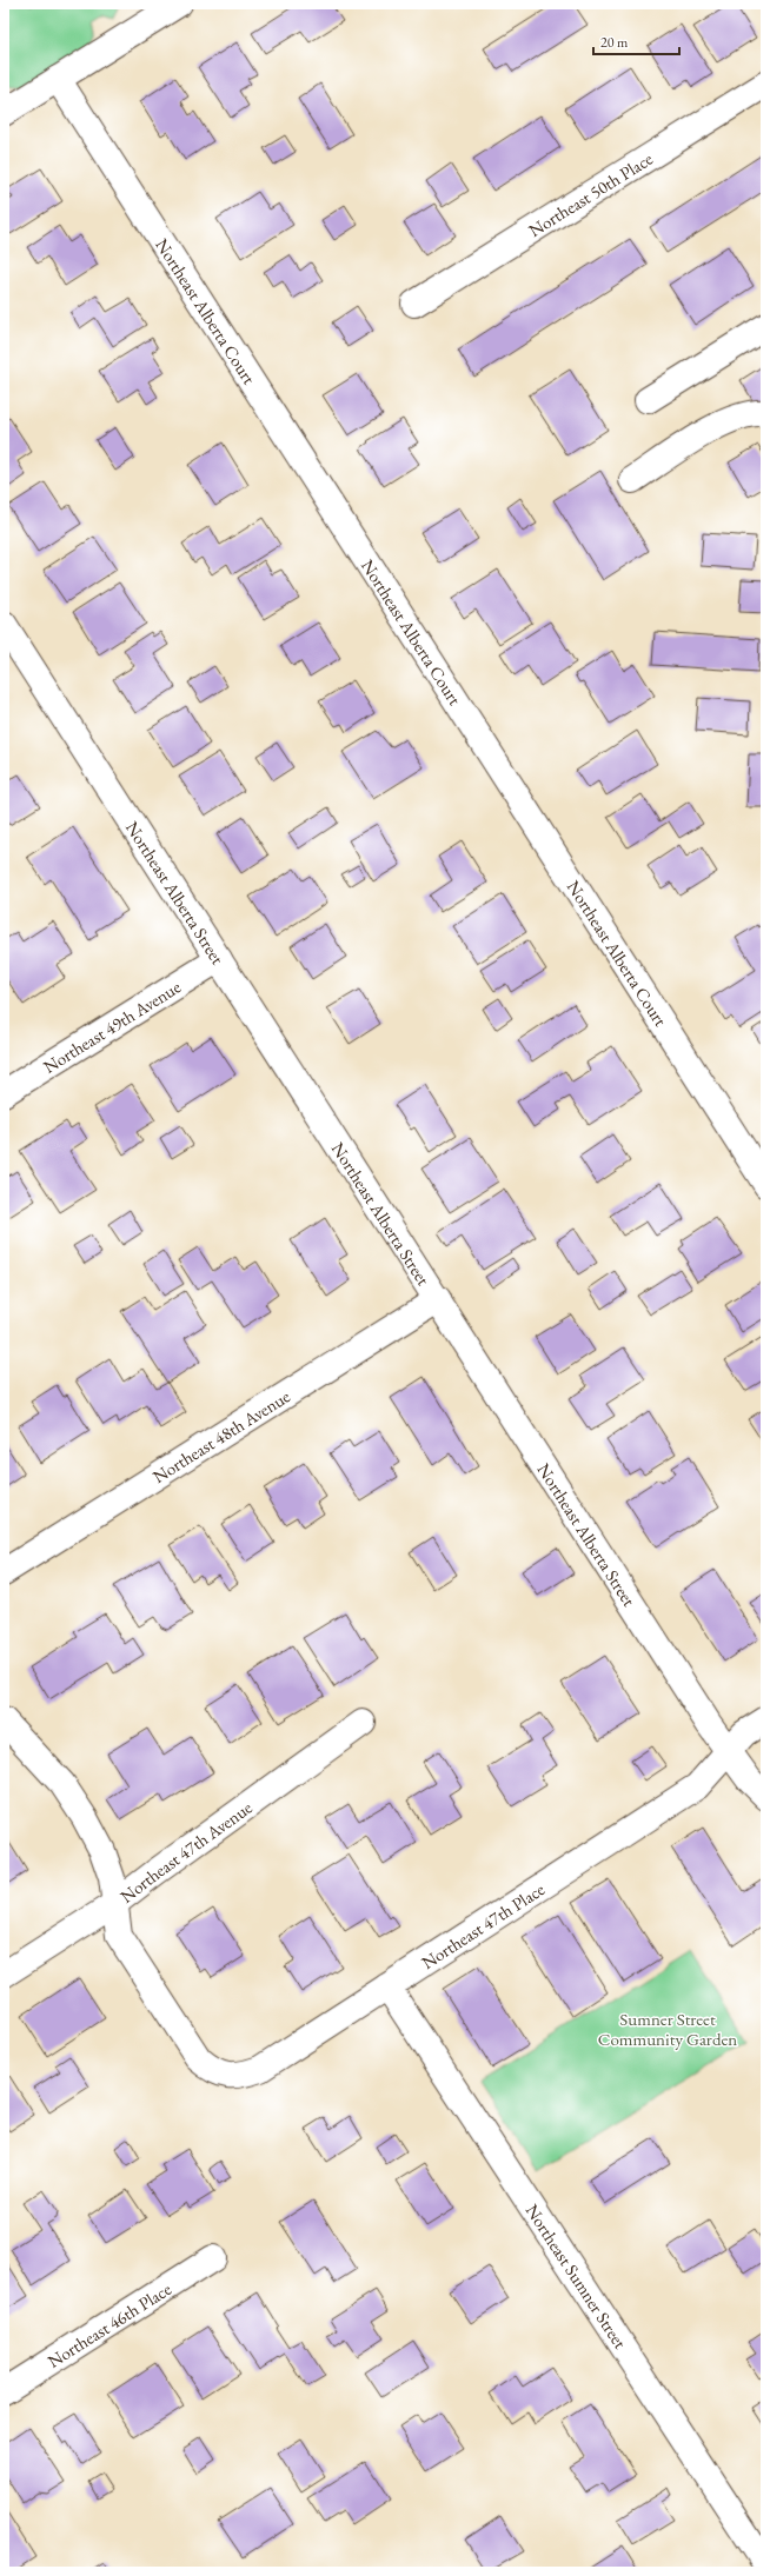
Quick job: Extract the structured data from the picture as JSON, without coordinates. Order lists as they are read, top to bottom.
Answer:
{
  "streets": {
    "street": [
      "Northeast 50th Place",
      "Northeast Alberta Court",
      "Northeast Alberta Street",
      "Northeast 49th Avenue",
      "Northeast 48th Avenue",
      "Northeast 47th Avenue",
      "Northeast 47th Place",
      "Northeast Sumner Street",
      "Northeast 46th Place"
    ]
  },
  "crossings": [
    ["Northeast Alberta Street", "Northeast 49th Avenue"],
    ["Northeast Alberta Street", "Northeast 48th Avenue"],
    ["Northeast Alberta Street", "Northeast 47th Place"],
    ["Northeast 47th Avenue", "Northeast 47th Place"],
    ["Northeast 47th Place", "Northeast Sumner Street"]
  ],
  "parks": ["Sumner Street Community Garden"],
  "scale_bar": "20 m"
}
